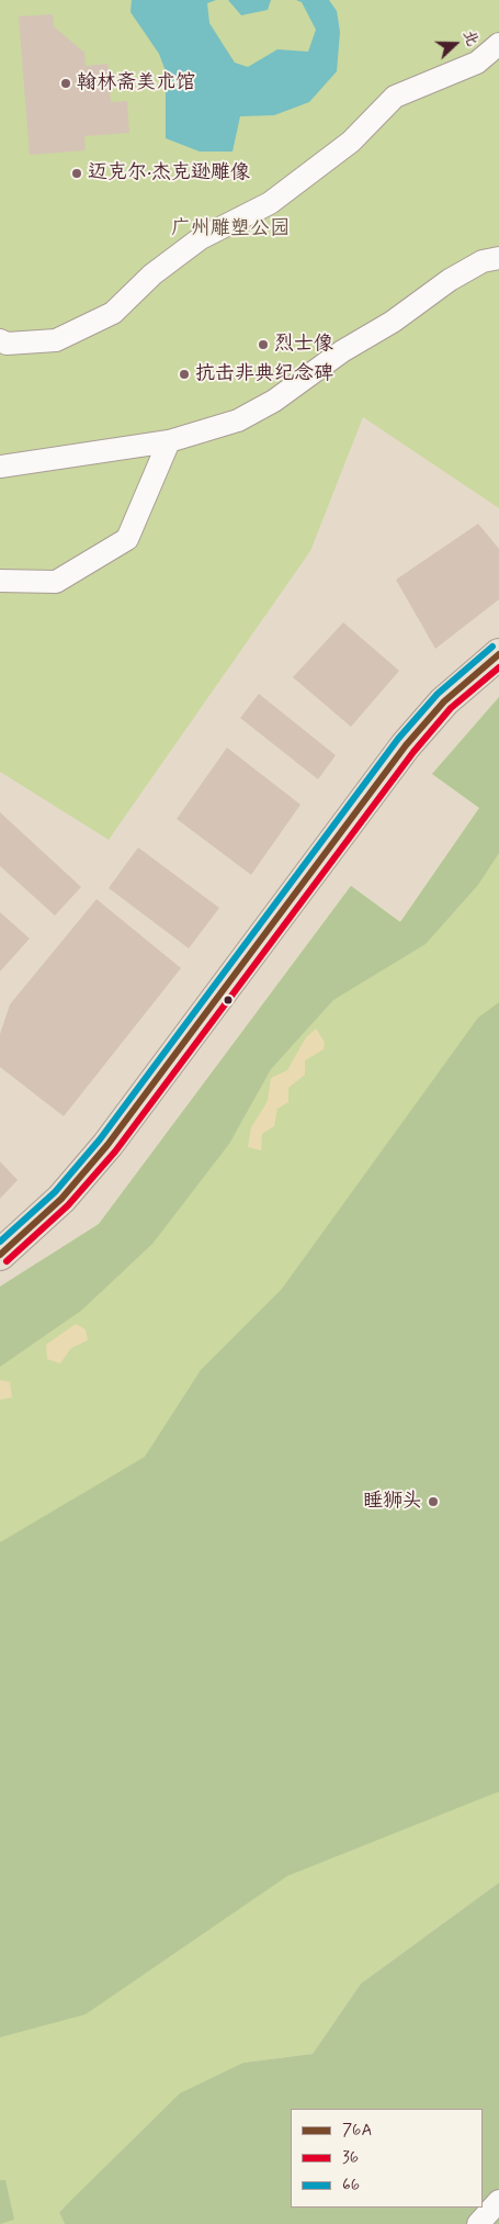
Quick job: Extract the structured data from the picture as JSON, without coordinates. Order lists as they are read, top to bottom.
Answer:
{
  "parks": ["广州雕塑公园"],
  "places": [
    "翰林斋美术馆",
    "迈克尔·杰克逊雕像",
    "烈士像",
    "抗击非典纪念碑",
    "睡狮头"
  ],
  "lines": ["transit line 66", "transit line 76A", "transit line 36"],
  "legend": ["76A", "36", "66"],
  "north": "right"
}
